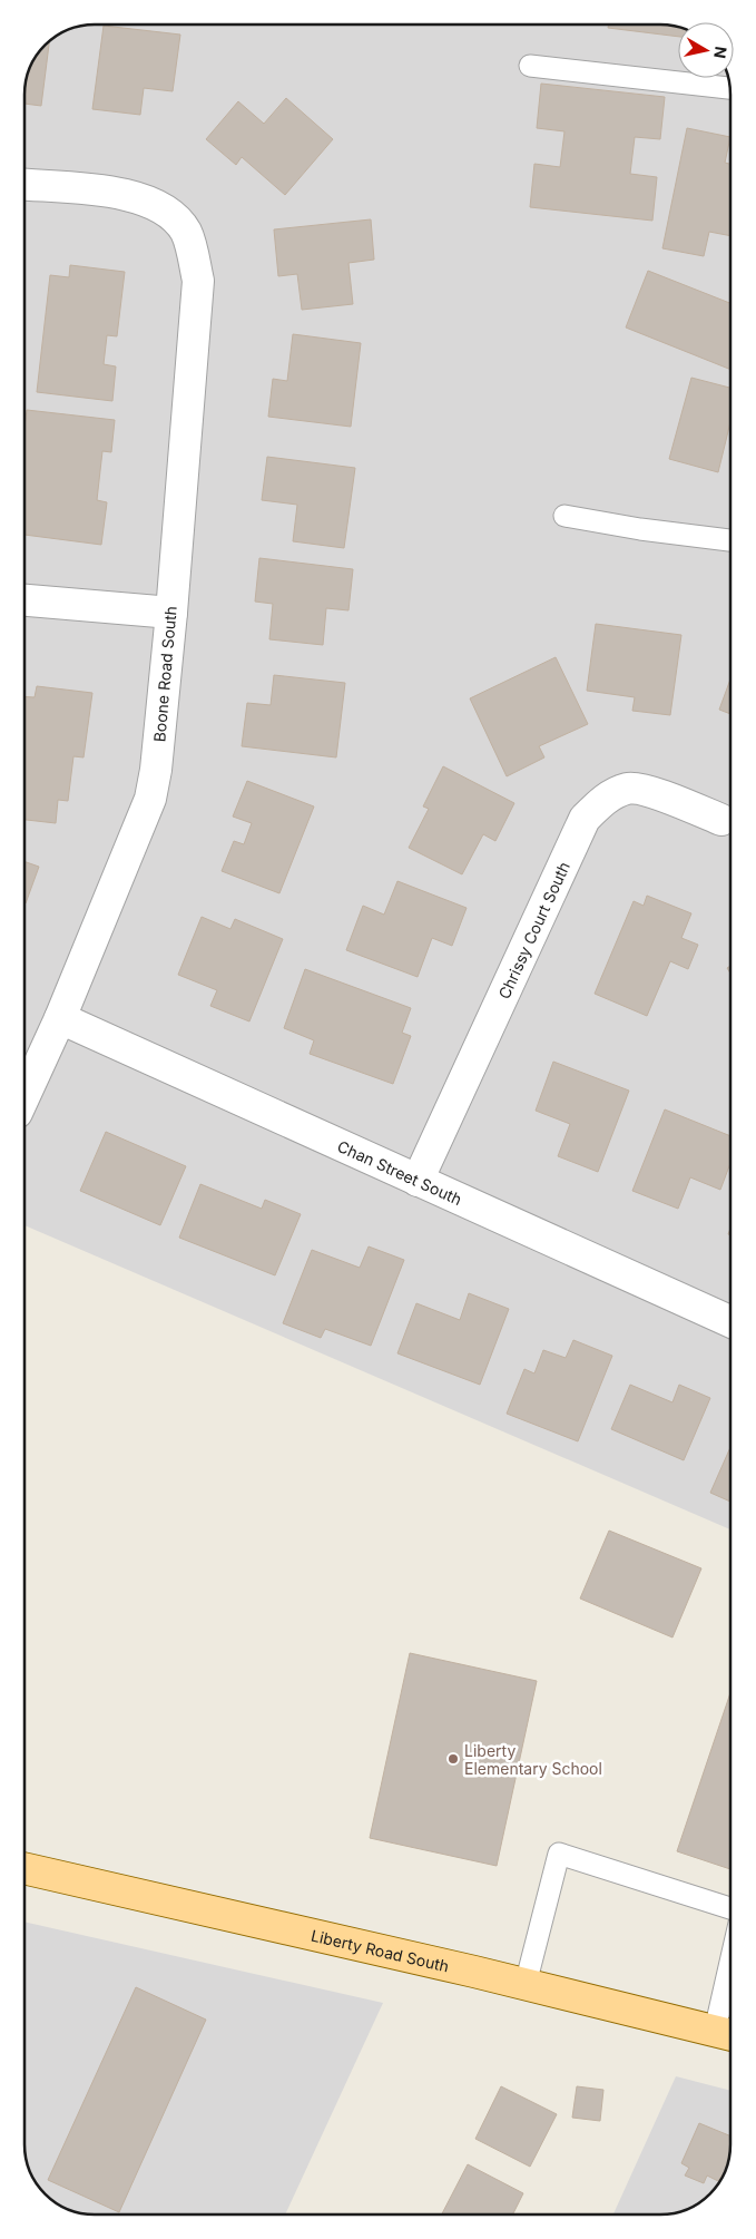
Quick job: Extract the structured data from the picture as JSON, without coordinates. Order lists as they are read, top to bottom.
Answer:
{
  "streets": {
    "main road": ["Liberty Road South"],
    "street": ["Boone Road South", "Chrissy Court South", "Chan Street South"]
  },
  "crossings": [
    ["Boone Road South", "Chan Street South"],
    ["Chrissy Court South", "Chan Street South"]
  ],
  "places": ["Liberty Elementary School"],
  "north": "right"
}
